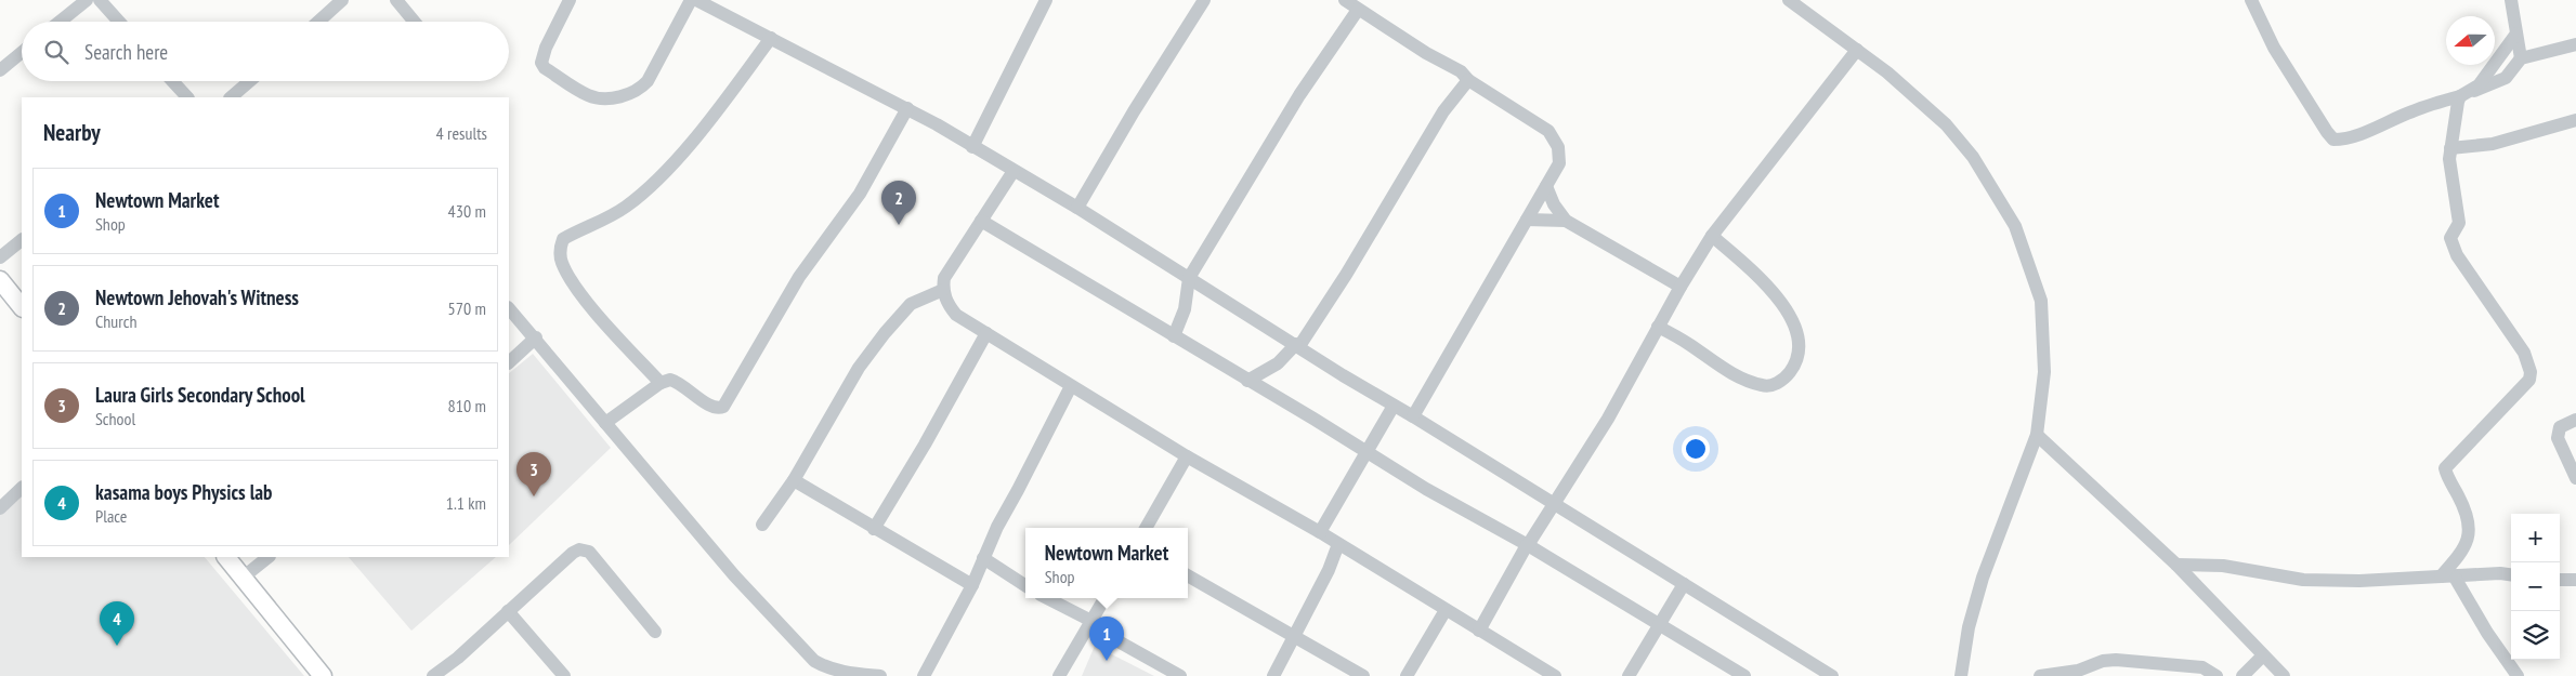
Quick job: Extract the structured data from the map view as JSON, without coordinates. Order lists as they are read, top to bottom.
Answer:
{
  "north": "left",
  "page": {
    "search": "Search here",
    "heading": ["Nearby", "4 results"],
    "list": [
      {
        "mark": "1",
        "name": "Newtown Market",
        "note": "Shop",
        "value": "430 m"
      },
      {
        "mark": "2",
        "name": "Newtown Jehovah's Witness",
        "note": "Church",
        "value": "570 m"
      },
      {
        "mark": "3",
        "name": "Laura Girls Secondary School",
        "note": "School",
        "value": "810 m"
      },
      {
        "mark": "4",
        "name": "kasama boys Physics lab",
        "note": "Place",
        "value": "1.1 km"
      }
    ],
    "pins": [
      "2",
      "3",
      "4",
      "1"
    ],
    "map_buttons": ["+", "−"],
    "popup": ["Newtown Market", "Shop"]
  }
}
